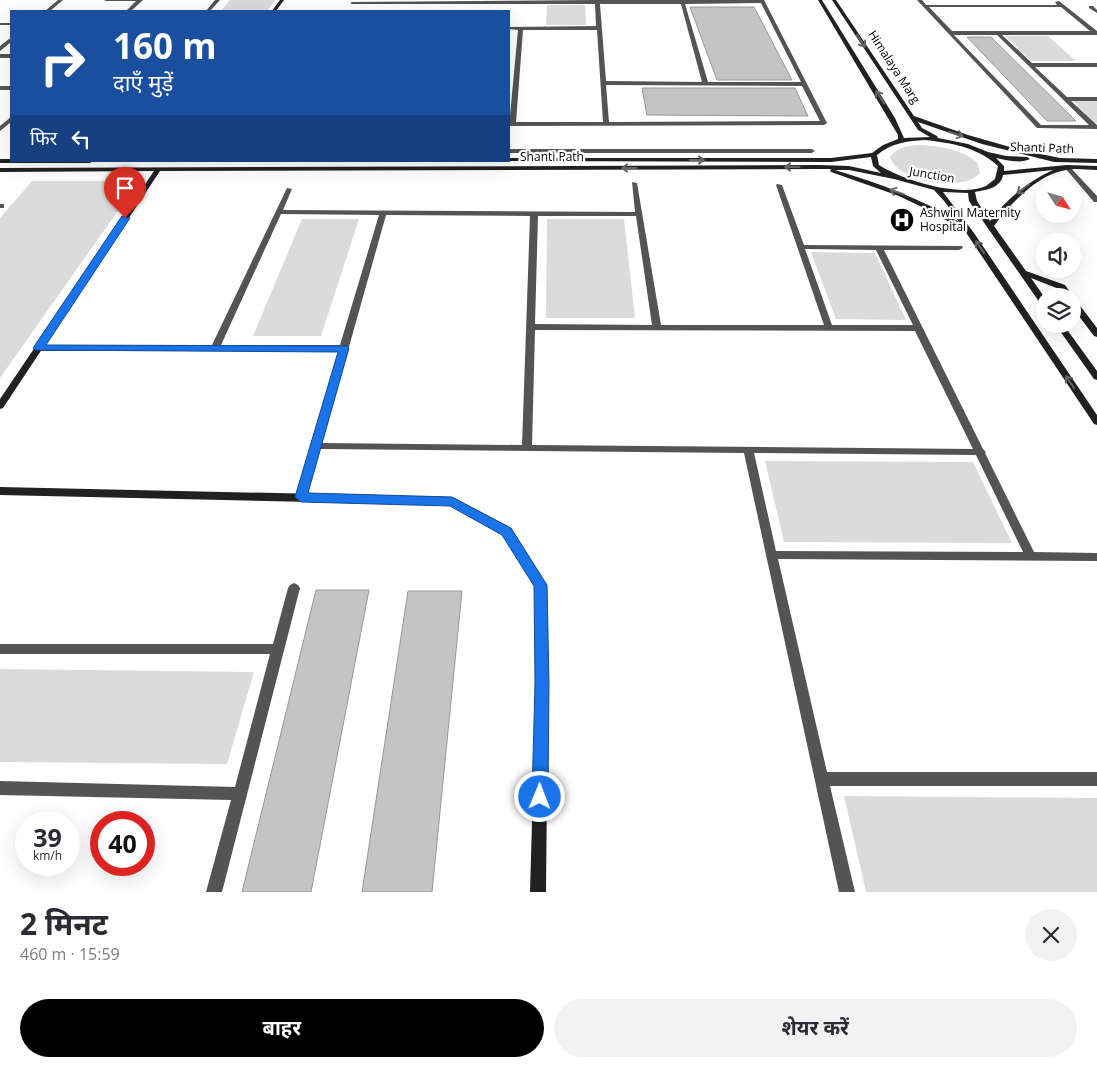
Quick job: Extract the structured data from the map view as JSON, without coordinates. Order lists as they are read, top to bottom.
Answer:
{
  "streets": {
    "main road": ["Himalaya Marg", "Shanti Path", "Junction"]
  },
  "crossings": [
    ["Shanti Path", "Junction"]
  ],
  "places": {
    "hospital": ["Ashwini Maternity Hospital"]
  },
  "north": "bottom right",
  "page": {
    "turn": ["160 m", "दाएँ मुड़ें"],
    "then": "फिर",
    "speed": "39 km/h",
    "limit": "40",
    "heading": ["2 मिनट", "460 m · 15:59"],
    "buttons": ["बाहर", "शेयर करें"]
  }
}
